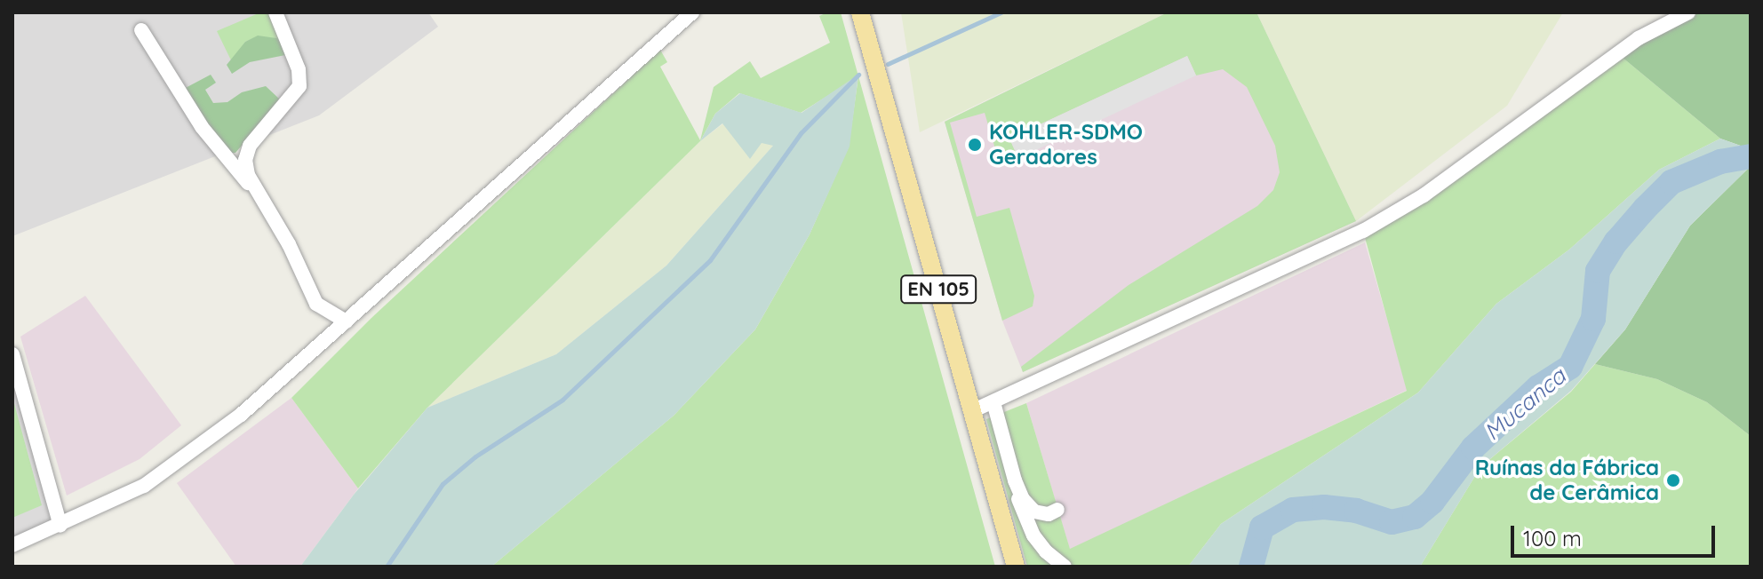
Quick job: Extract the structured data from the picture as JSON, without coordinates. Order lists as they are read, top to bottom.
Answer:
{
  "streets": {
    "main road": ["EN 105"]
  },
  "water": ["Mucanca"],
  "places": ["KOHLER-SDMO Geradores", "Ruínas da Fábrica de Cerâmica"],
  "scale_bar": "100 m"
}
